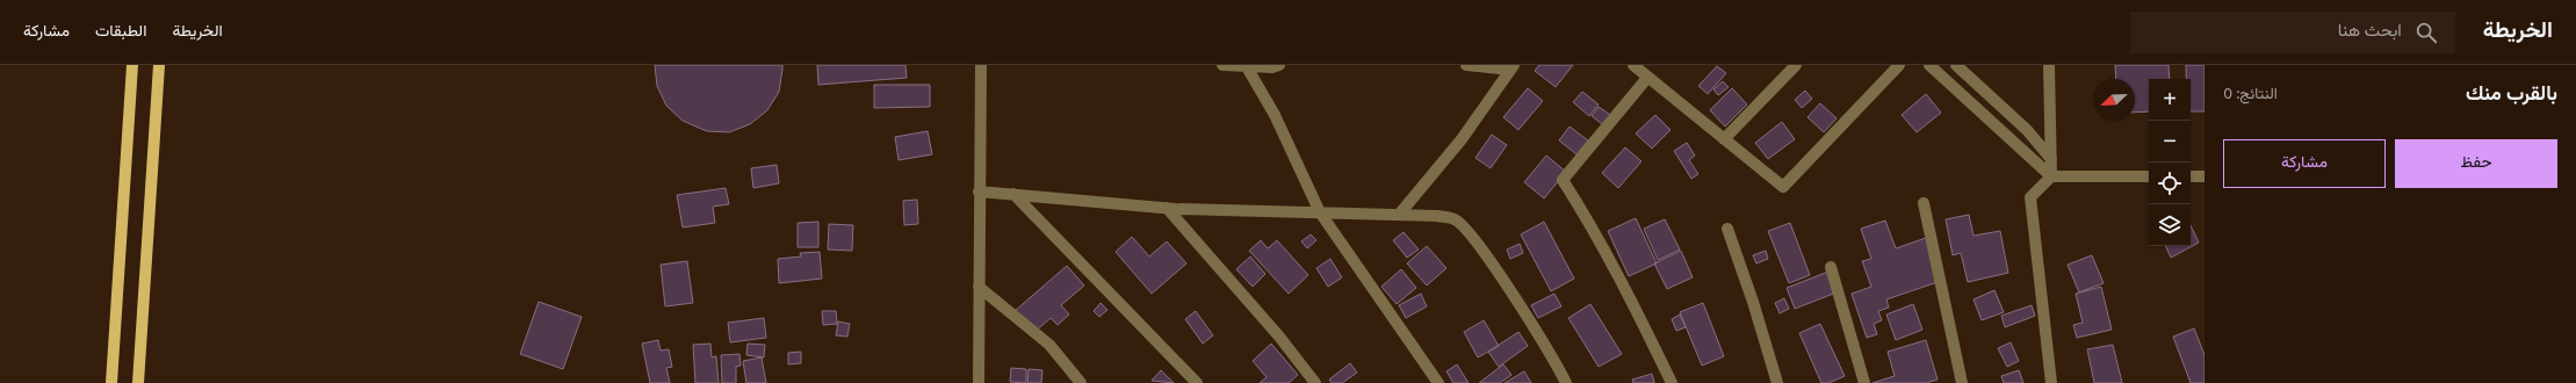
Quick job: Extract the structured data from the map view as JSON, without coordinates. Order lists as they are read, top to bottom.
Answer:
{
  "north": "bottom left",
  "page": {
    "header": "الخريطة",
    "search": "ابحث هنا",
    "nav": ["الخريطة", "الطبقات", "مشاركة"],
    "heading": ["بالقرب منك", "النتائج: 0"],
    "map_buttons": ["+", "−"],
    "buttons": ["حفظ", "مشاركة"]
  }
}
